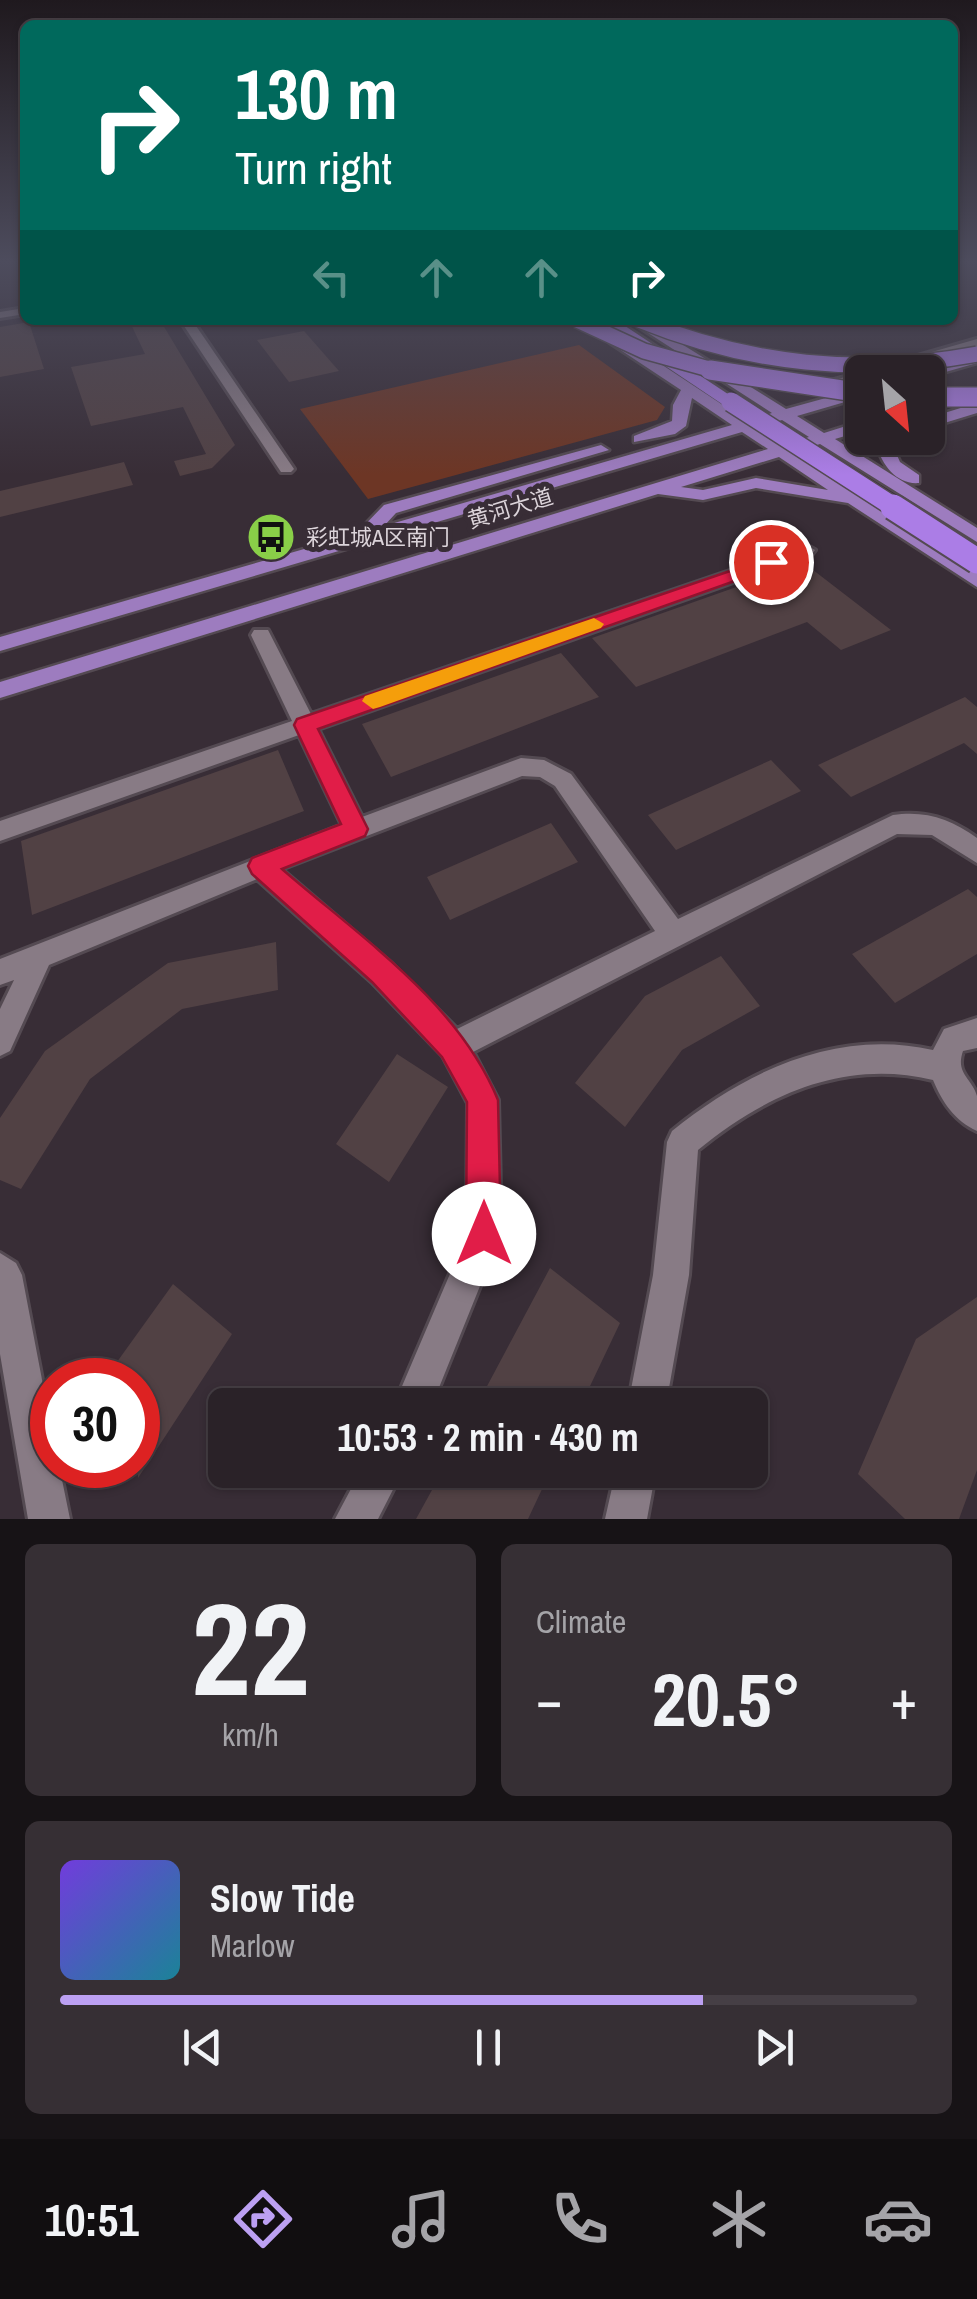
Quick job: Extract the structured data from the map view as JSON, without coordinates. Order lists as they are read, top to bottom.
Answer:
{
  "streets": {
    "main road": ["黄河大道"]
  },
  "places": {
    "bus stop": ["彩虹城A区南门"]
  },
  "north": "bottom right",
  "page": {
    "turn": ["130 m", "Turn right"],
    "limit": "30",
    "trip": "10:53 · 2 min · 430 m",
    "tile": [
      ["22", "km/h"],
      "Climate"
    ],
    "heat": ["−", "20.5°", "+"],
    "song": ["Slow Tide", "Marlow"],
    "tabs": "10:51"
  }
}
